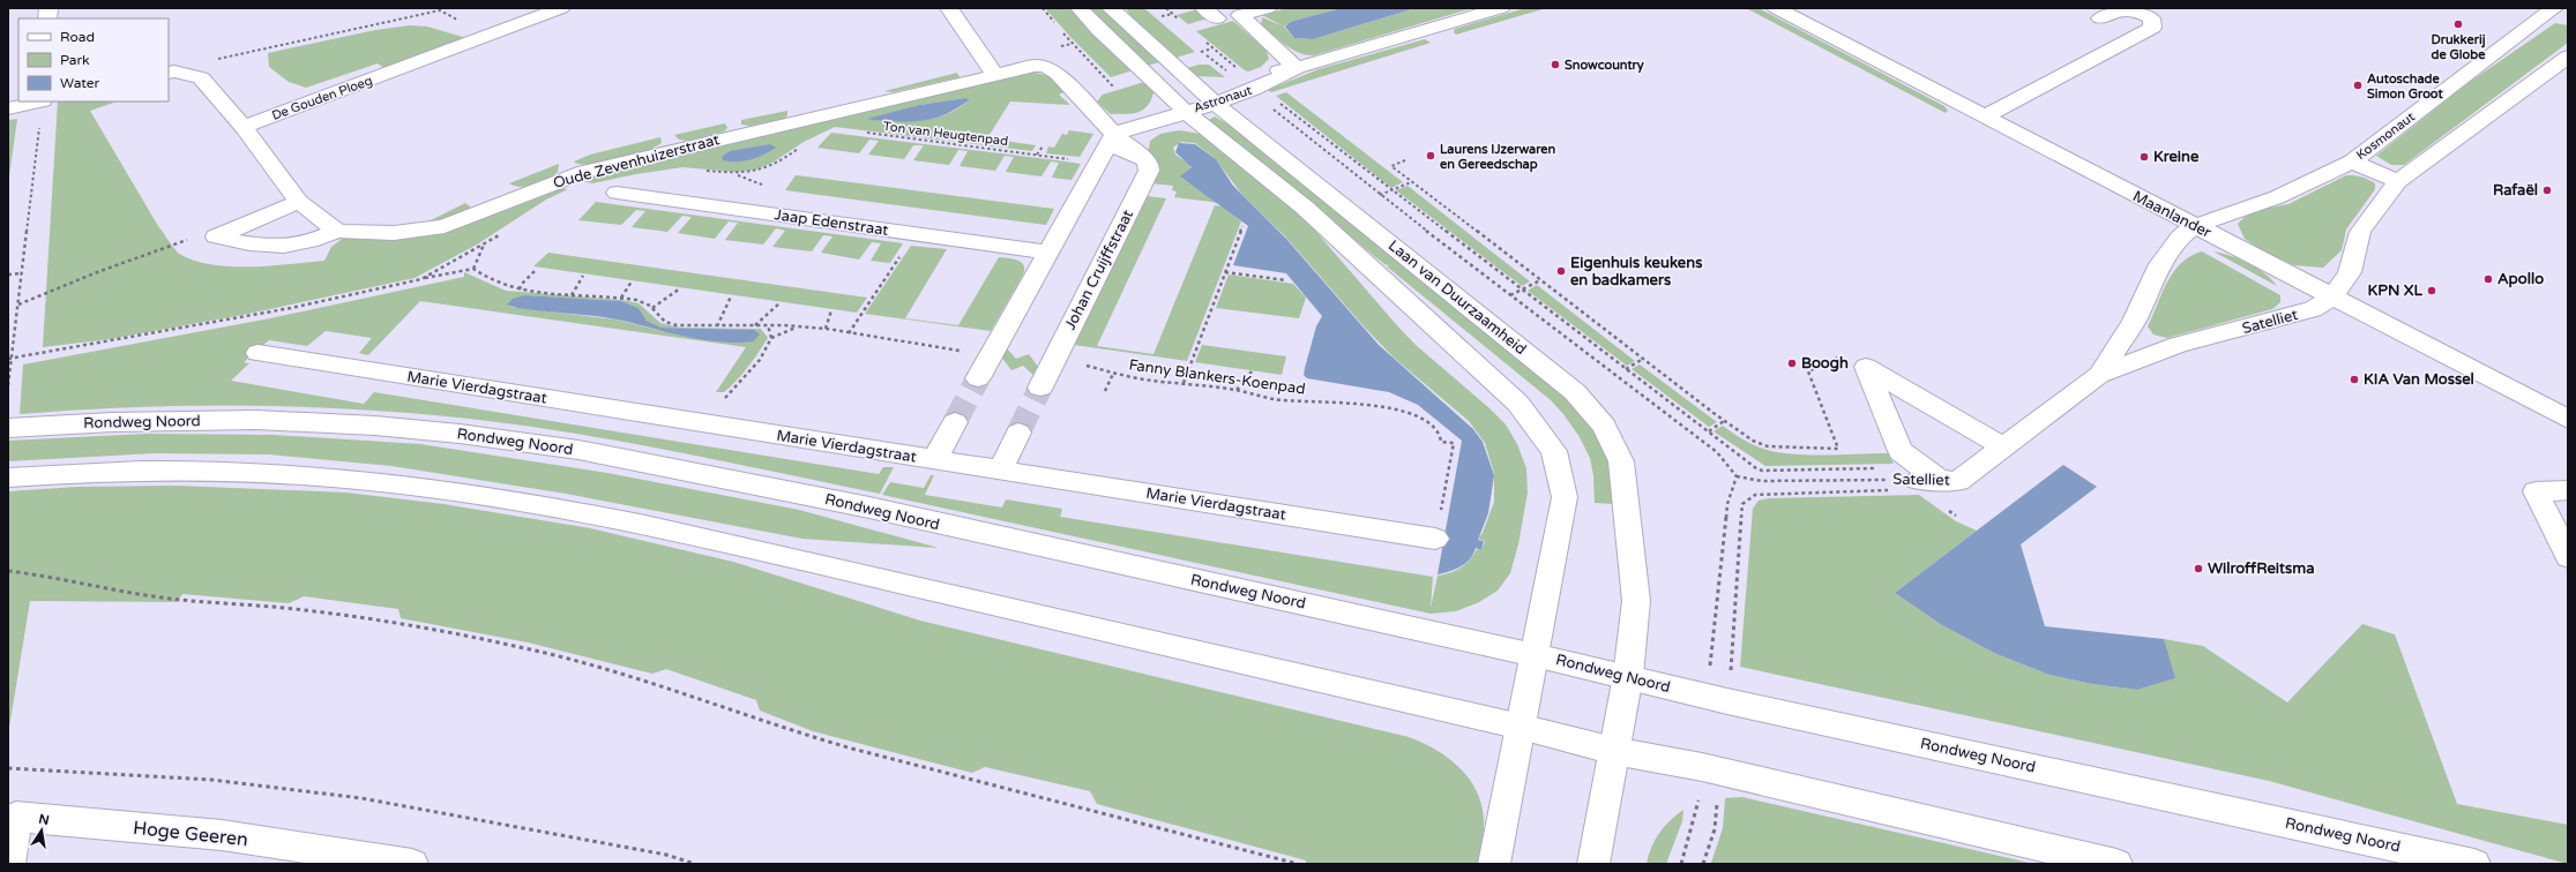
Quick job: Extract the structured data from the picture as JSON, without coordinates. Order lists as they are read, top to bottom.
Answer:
{
  "streets": {
    "street": [
      "De Gouden Ploeg",
      "Astronaut",
      "Kosmonaut",
      "Oude Zevenhuizerstraat",
      "Maanlander",
      "Jaap Edenstraat",
      "Johan Cruijffstraat",
      "Laan van Duurzaamheid",
      "Satelliet",
      "Marie Vierdagstraat",
      "Rondweg Noord",
      "Hoge Geeren"
    ],
    "path": ["Ton van Heugtenpad", "Fanny Blankers-Koenpad"]
  },
  "crossings": [
    ["Astronaut", "Laan van Duurzaamheid"],
    ["Kosmonaut", "Maanlander"],
    ["Kosmonaut", "Satelliet"],
    ["Oude Zevenhuizerstraat", "Johan Cruijffstraat"],
    ["Maanlander", "Satelliet"],
    ["Johan Cruijffstraat", "Fanny Blankers-Koenpad"],
    ["Laan van Duurzaamheid", "Rondweg Noord"],
    ["Fanny Blankers-Koenpad", "Marie Vierdagstraat"]
  ],
  "places": [
    "Drukkerij de Globe",
    "Snowcountry",
    "Autoschade Simon Groot",
    "Laurens IJzerwaren en Gereedschap",
    "Kreine",
    "Rafaël",
    "Eigenhuis keukens en badkamers",
    "Apollo",
    "KPN XL",
    "Boogh",
    "KIA Van Mossel",
    "WilroffReitsma"
  ],
  "legend": ["Road", "Park", "Water"],
  "north": "top"
}
